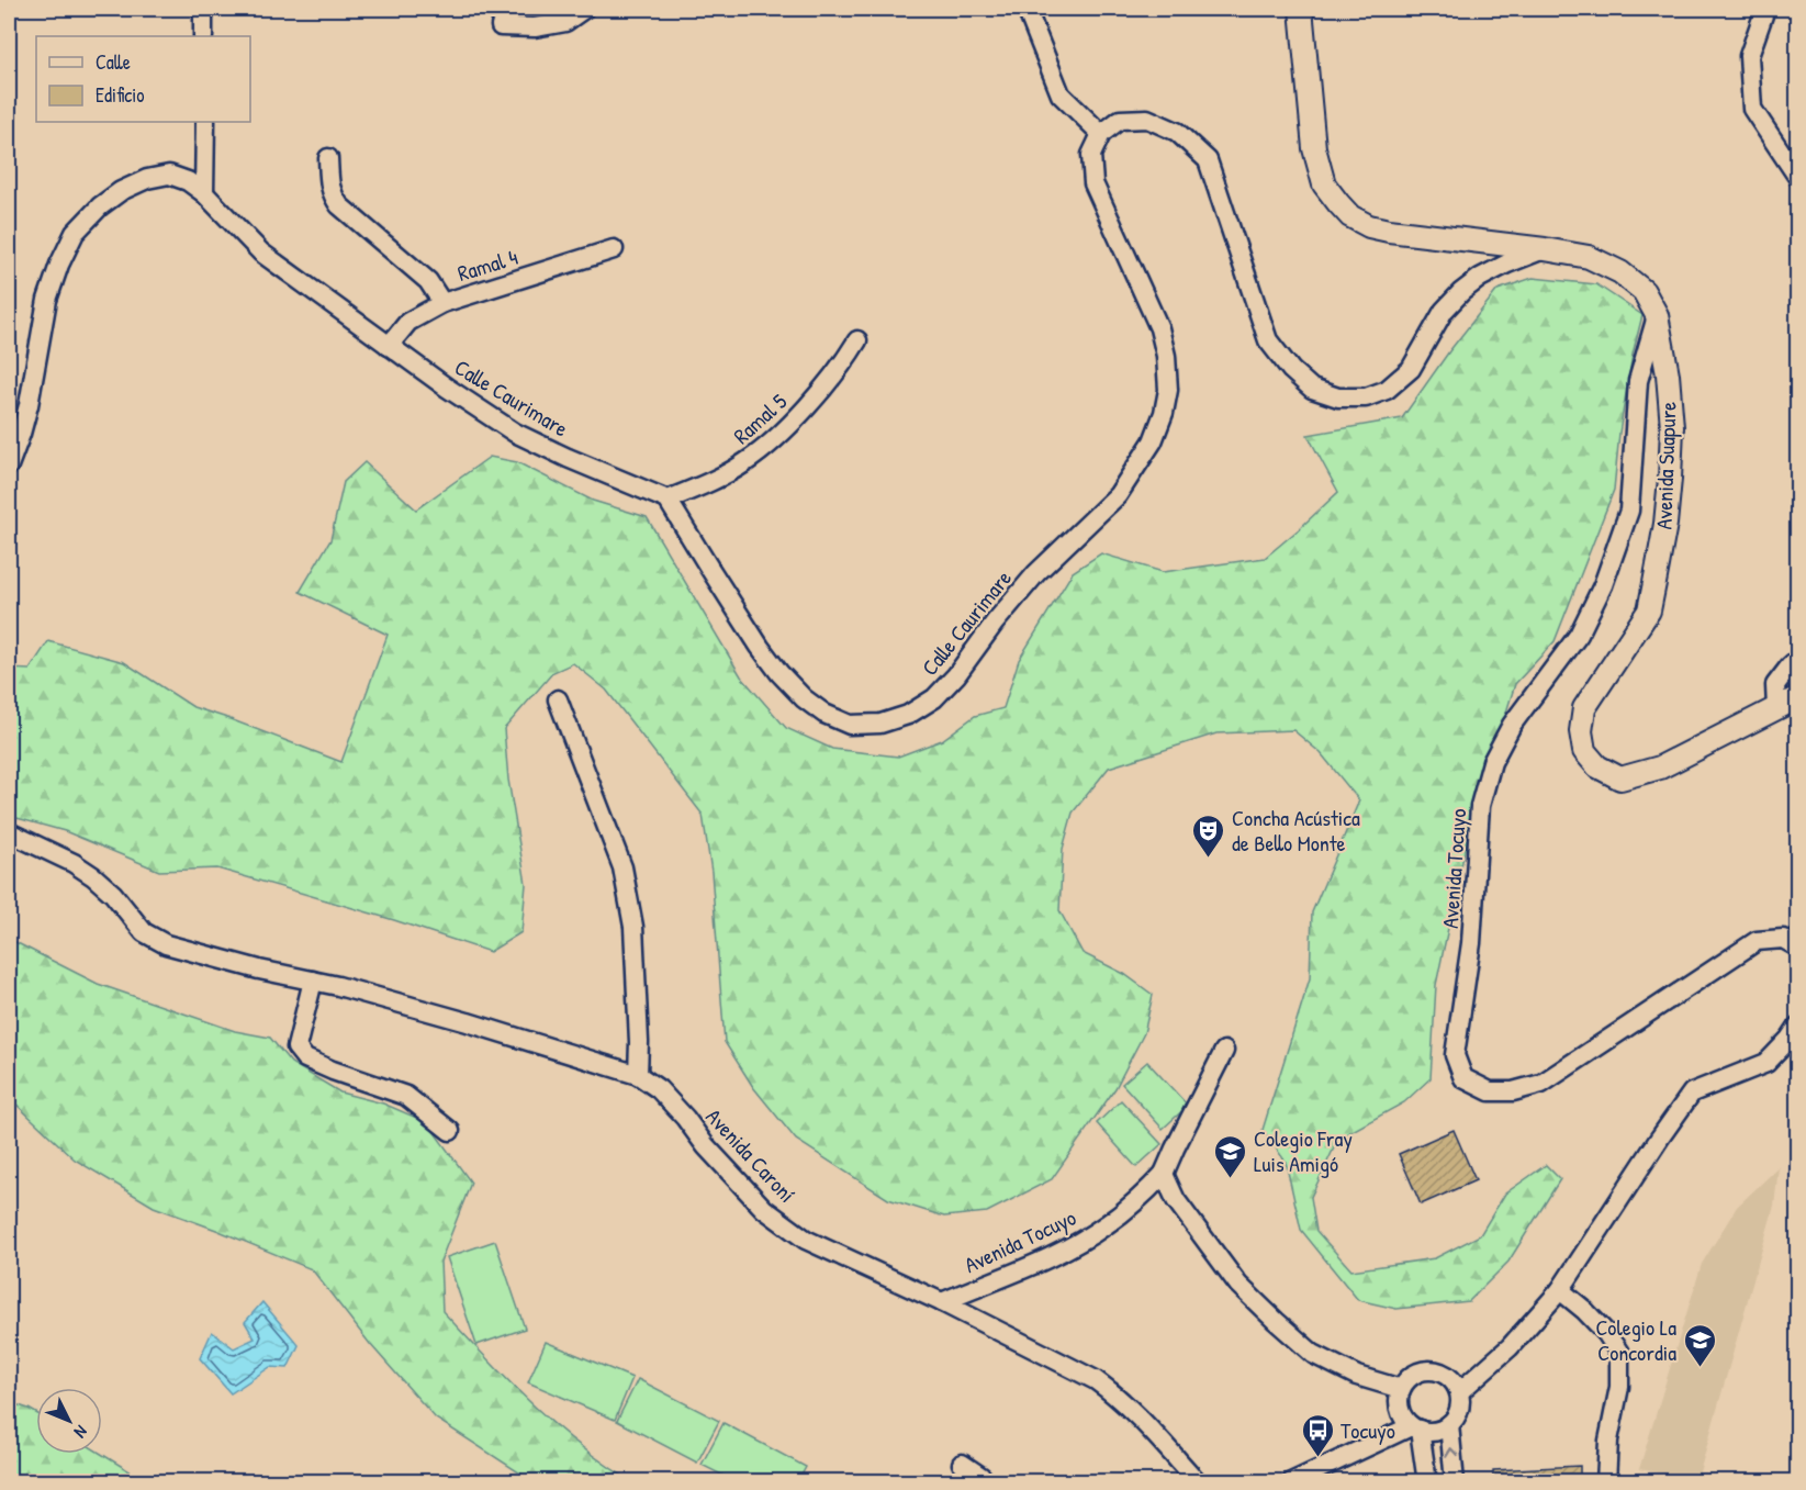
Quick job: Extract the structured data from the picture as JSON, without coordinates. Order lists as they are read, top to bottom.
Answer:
{
  "streets": {
    "street": [
      "Ramal 4",
      "Calle Caurimare",
      "Ramal 5",
      "Avenida Suapure",
      "Avenida Tocuyo",
      "Avenida Caroní"
    ]
  },
  "crossings": [
    ["Ramal 4", "Calle Caurimare"],
    ["Calle Caurimare", "Ramal 5"],
    ["Avenida Suapure", "Avenida Tocuyo"],
    ["Avenida Tocuyo", "Avenida Caroní"]
  ],
  "places": {
    "theatre": ["Concha Acústica de Bello Monte"],
    "school or university": ["Colegio Fray Luis Amigó", "Colegio La Concordia"],
    "bus stop": ["Tocuyo"]
  },
  "legend": ["Calle", "Edificio"],
  "north": "bottom right"
}
